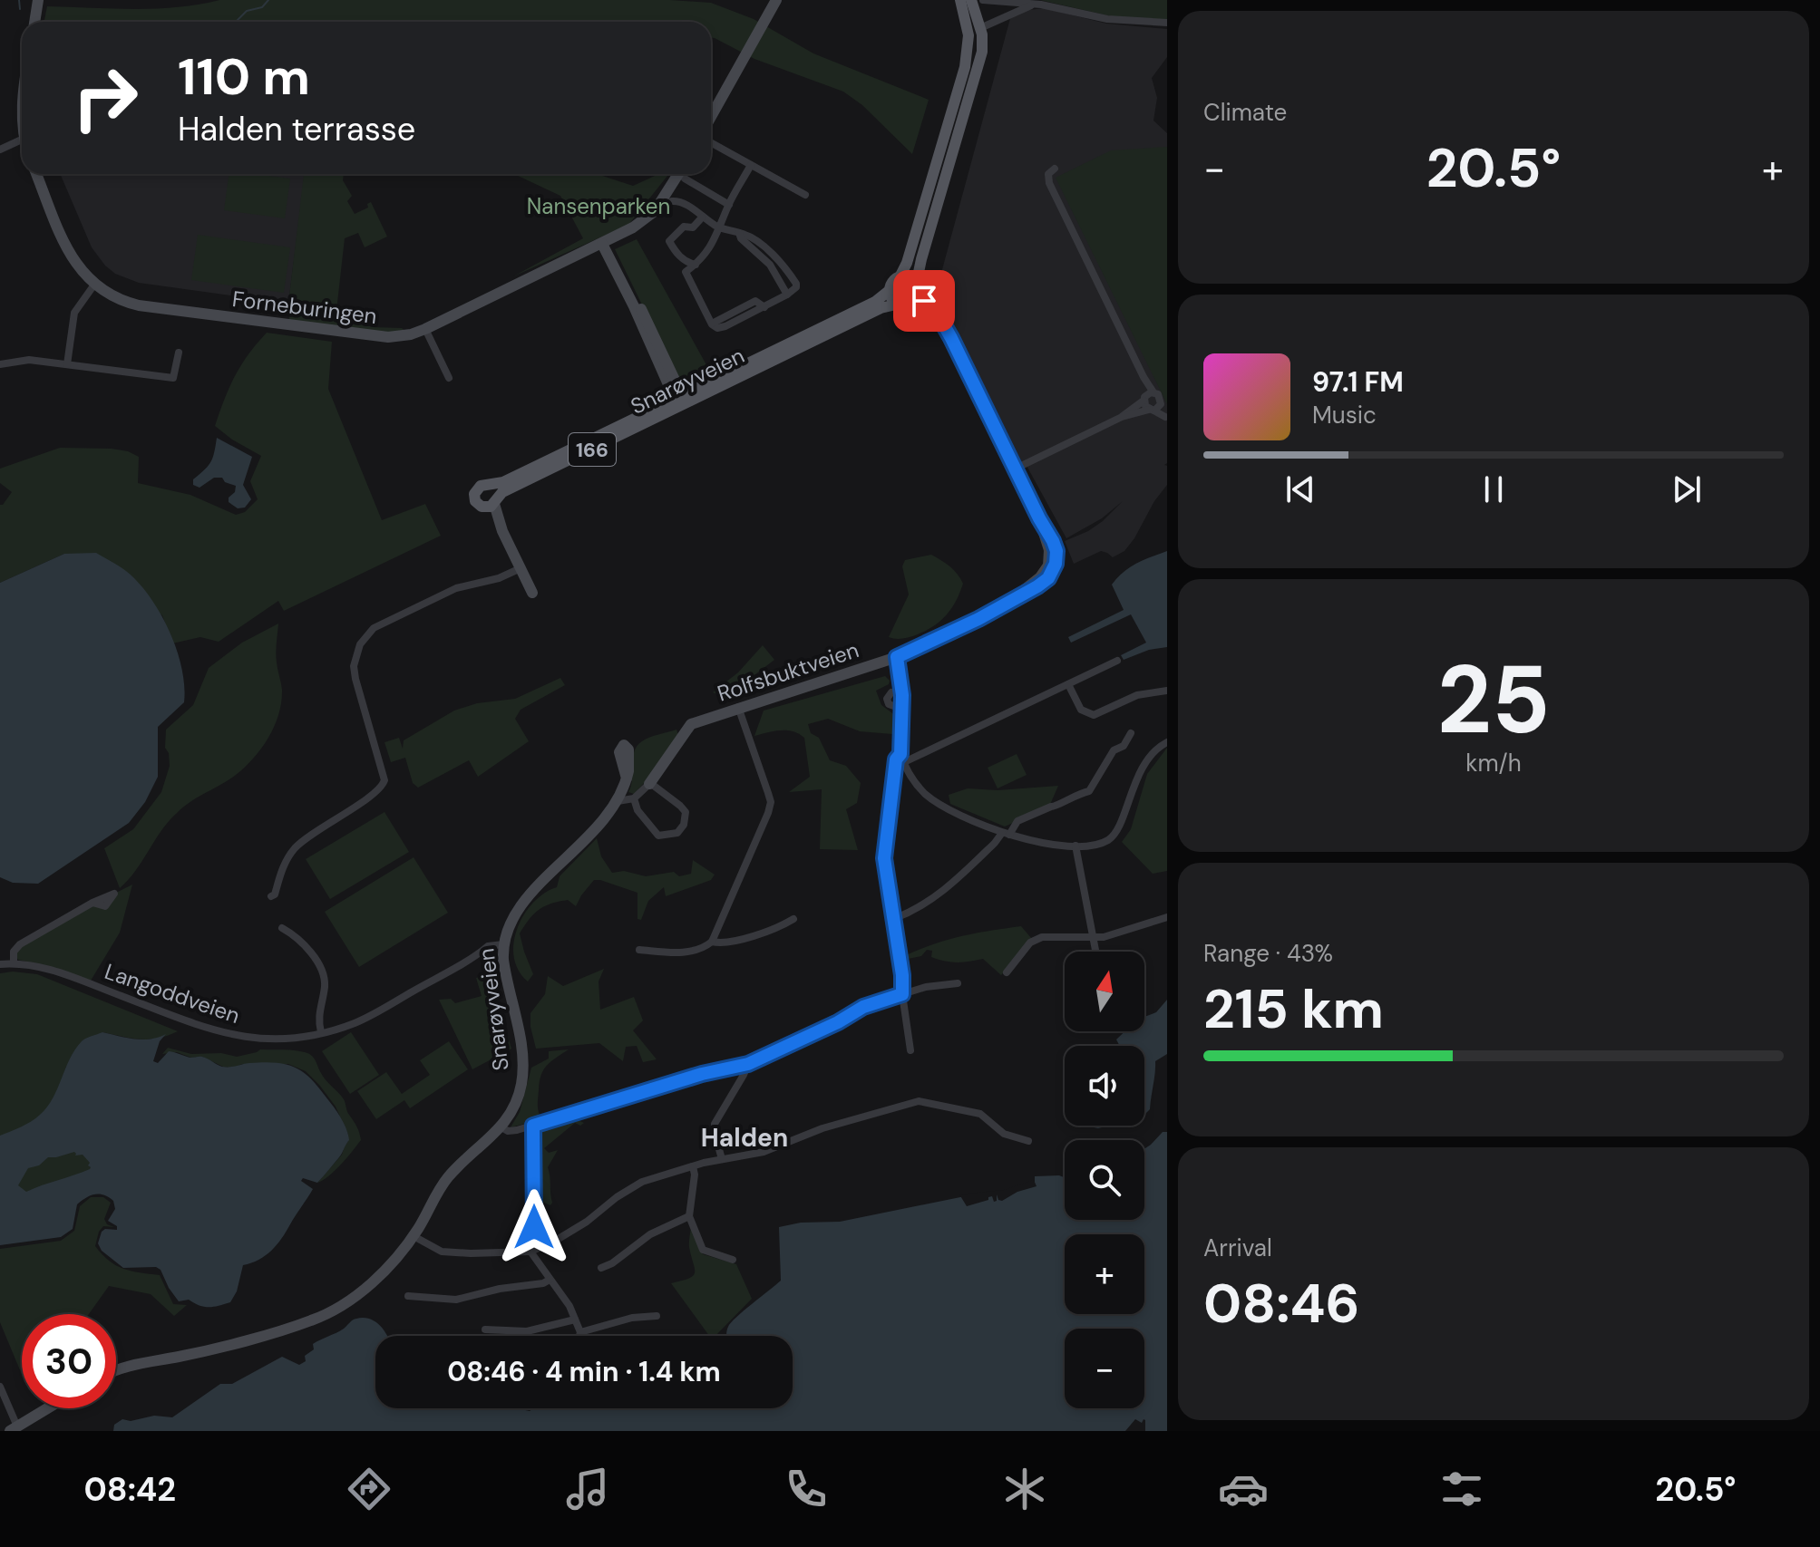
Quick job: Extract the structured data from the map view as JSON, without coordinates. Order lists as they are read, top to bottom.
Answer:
{
  "streets": {
    "main road": ["Snarøyveien", "166"],
    "street": ["Forneburingen", "Rolfsbuktveien", "Langoddveien"]
  },
  "crossings": [
    ["Snarøyveien", "166"],
    ["Snarøyveien", "Rolfsbuktveien"],
    ["Snarøyveien", "Langoddveien"],
    ["166", "Rolfsbuktveien"]
  ],
  "districts": ["Halden"],
  "parks": ["Nansenparken"],
  "north": "top",
  "page": {
    "tile": [
      "Climate",
      ["25", "km/h"],
      ["Range · 43%", "215 km"],
      ["Arrival", "08:46"]
    ],
    "turn": ["110 m", "Halden terrasse"],
    "heat": ["−", "20.5°", "+"],
    "song": ["97.1 FM", "Music"],
    "map_buttons": ["+", "−"],
    "limit": "30",
    "trip": "08:46 · 4 min · 1.4 km",
    "tabs": ["08:42", "20.5°"]
  }
}
